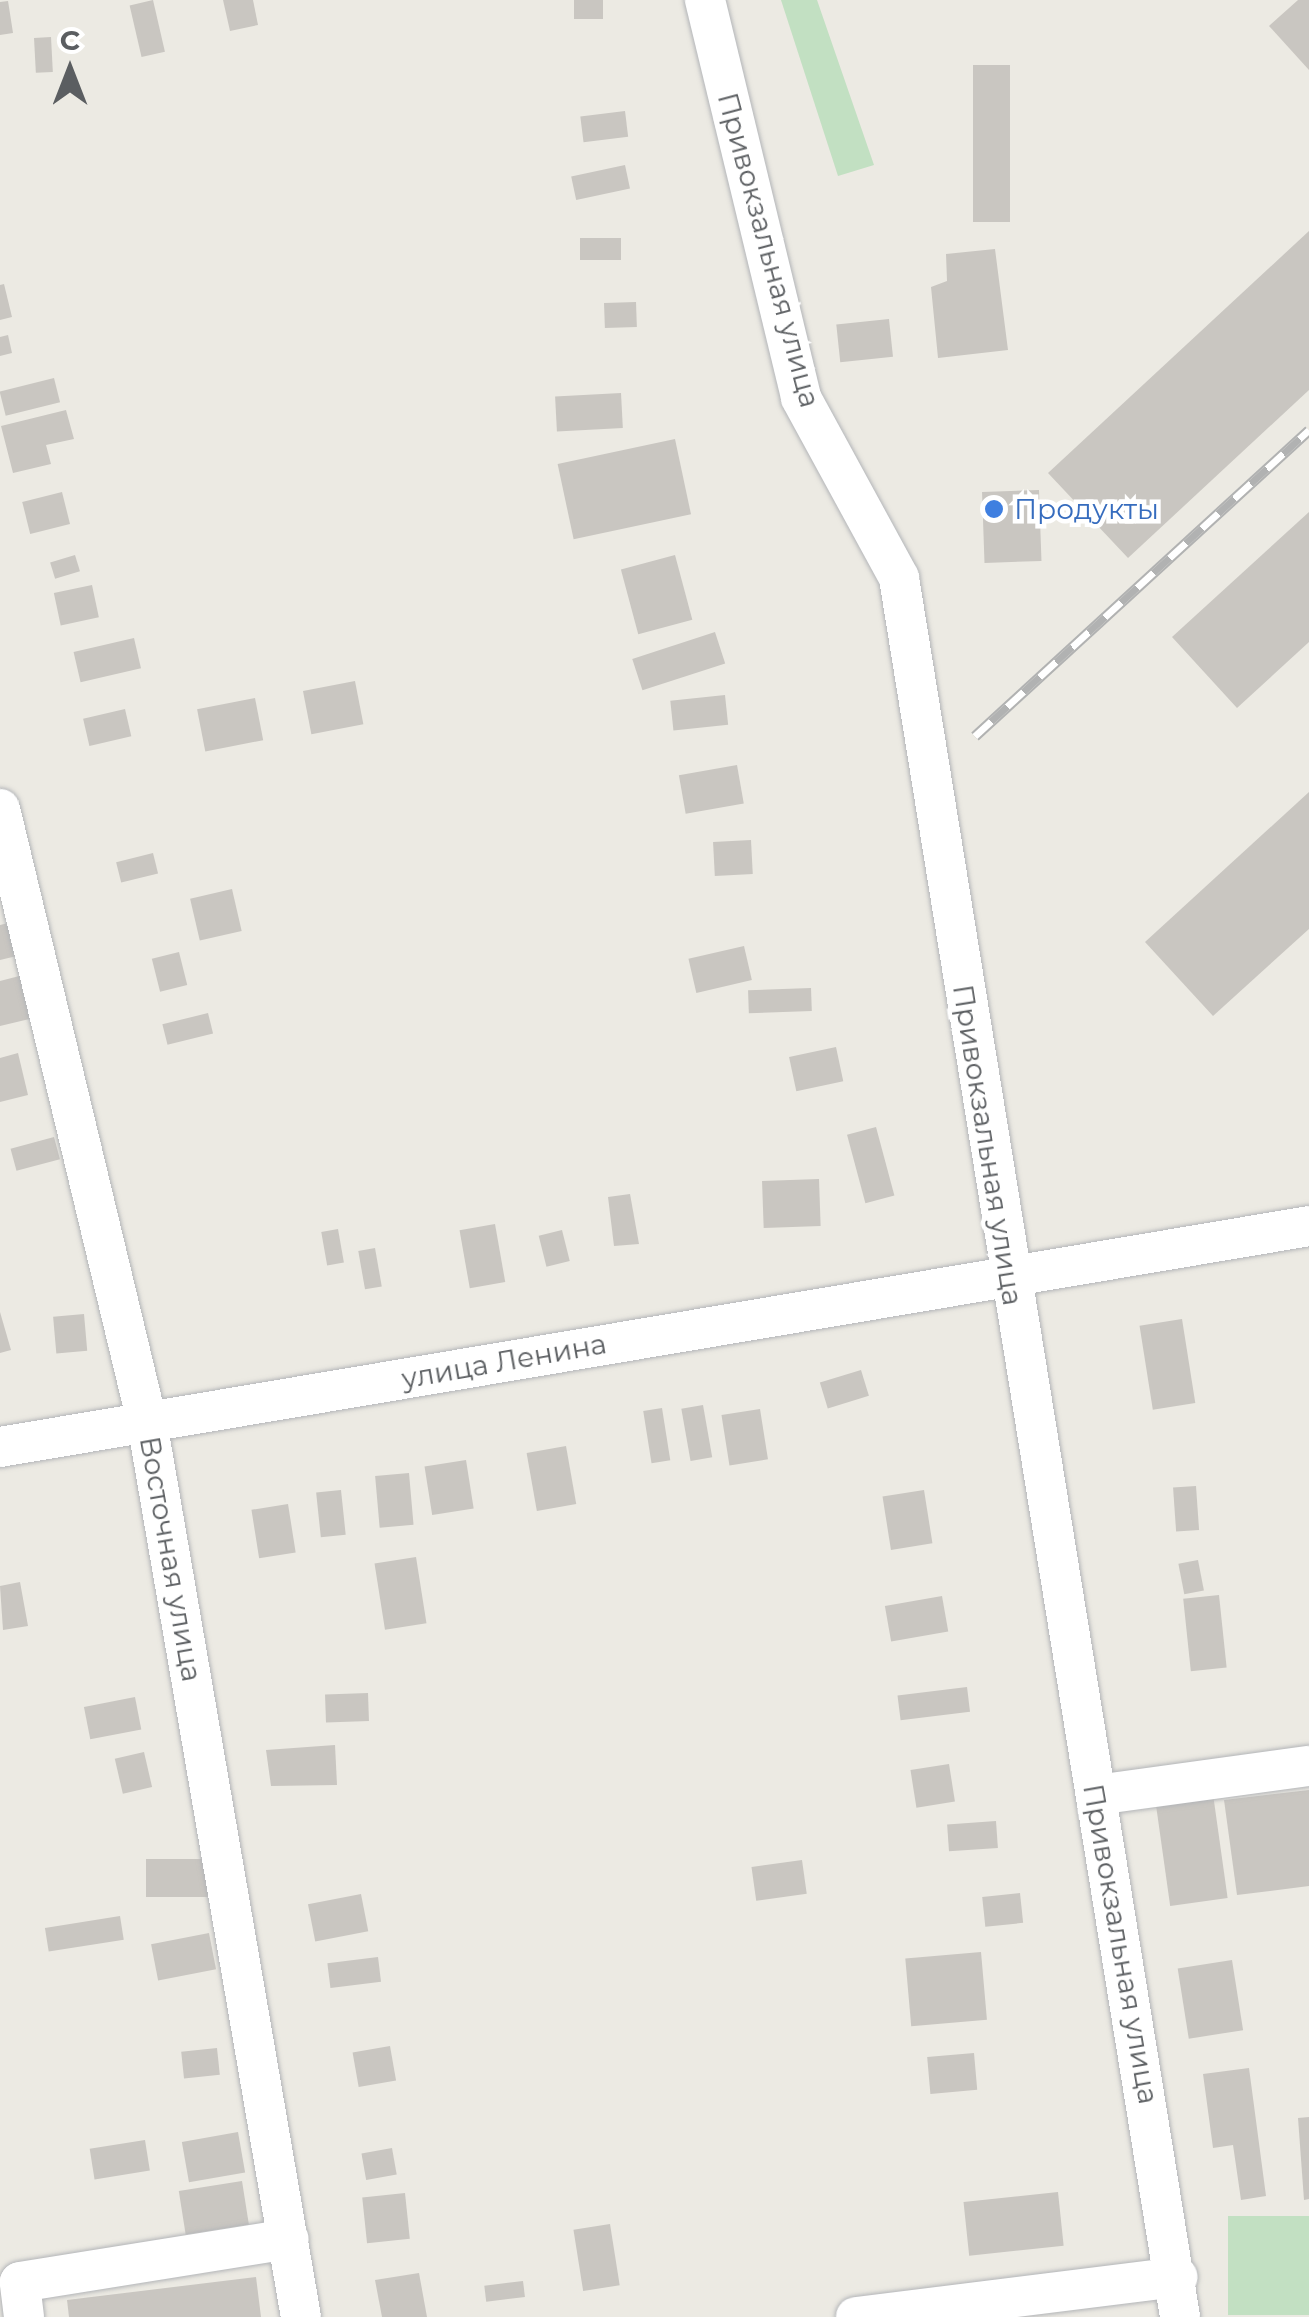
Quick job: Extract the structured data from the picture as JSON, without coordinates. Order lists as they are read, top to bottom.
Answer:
{
  "streets": {
    "street": ["Привокзальная улица", "улица Ленина", "Восточная улица"]
  },
  "crossings": [
    ["Привокзальная улица", "улица Ленина"],
    ["улица Ленина", "Восточная улица"]
  ],
  "places": ["Продукты"],
  "north": "top"
}
